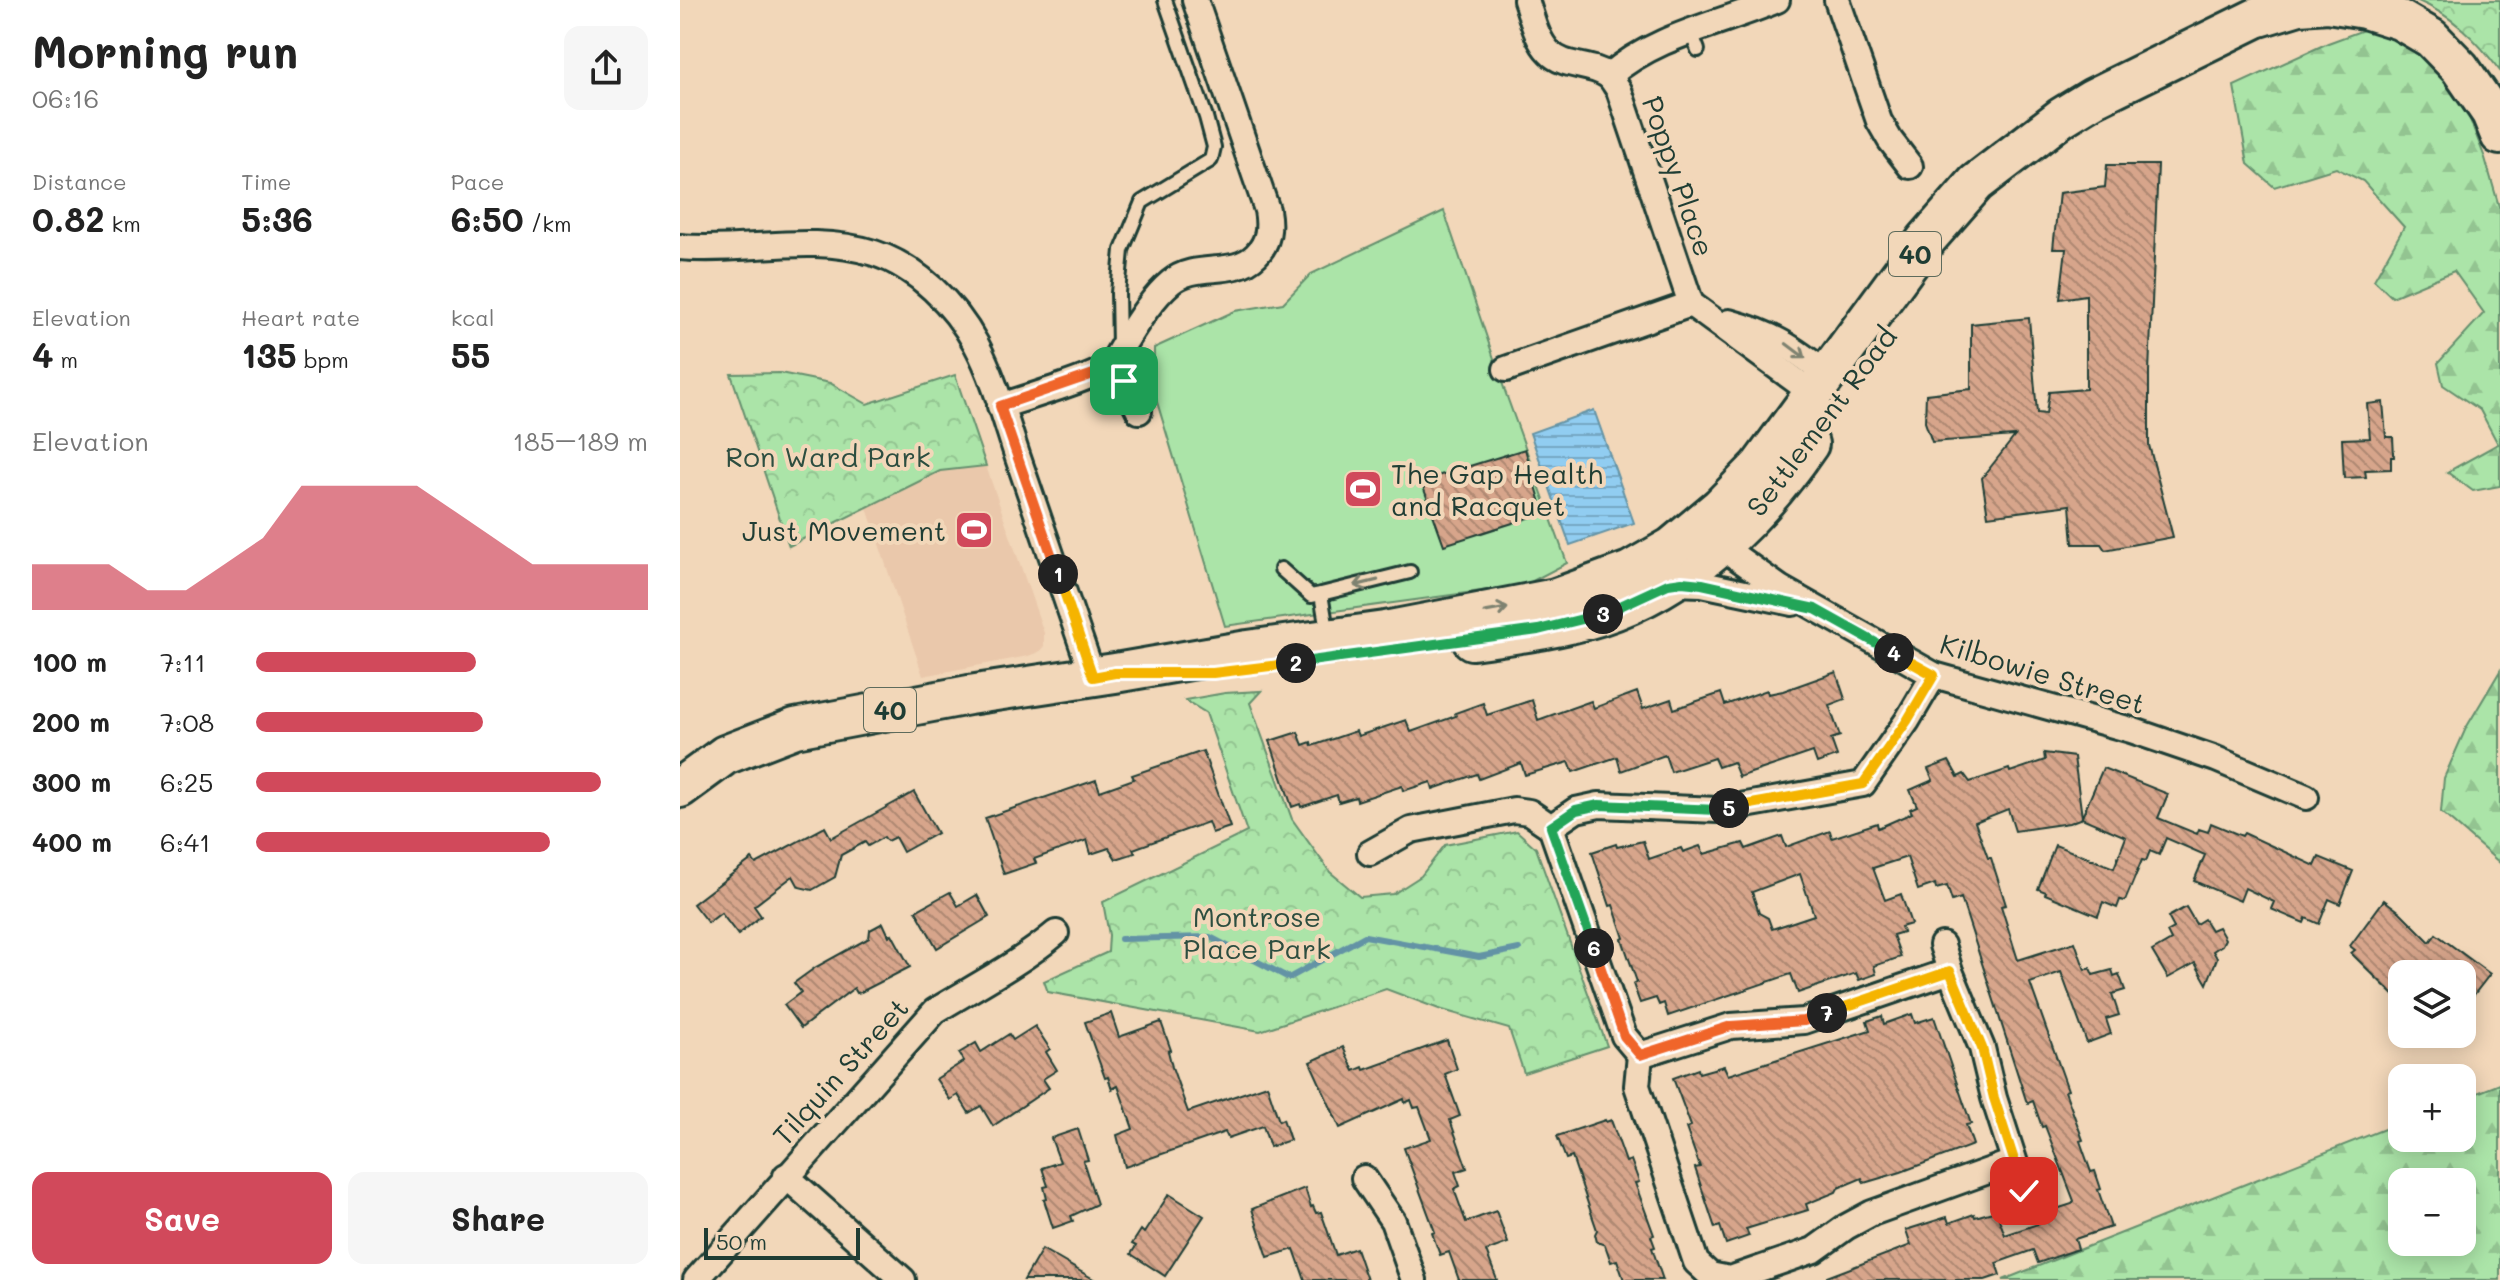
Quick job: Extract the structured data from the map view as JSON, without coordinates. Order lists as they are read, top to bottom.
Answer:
{
  "streets": {
    "main road": ["40", "Settlement Road"],
    "street": ["Poppy Place", "Kilbowie Street", "Tilquin Street"]
  },
  "crossings": [
    ["Settlement Road", "Kilbowie Street"]
  ],
  "parks": ["Ron Ward Park", "Montrose Place Park"],
  "places": {
    "sports": ["The Gap Health and Racquet", "Just Movement"]
  },
  "scale_bar": "50 m",
  "page": {
    "heading": ["Morning run", "06:16"],
    "stats": [
      ["Distance", "0.82 km"],
      ["Time", "5:36"],
      ["Pace", "6:50 /km"],
      ["Elevation", "4 m"],
      ["Heart rate", "135 bpm"],
      ["kcal", "55"]
    ],
    "chart": ["Elevation", "185–189 m"],
    "pins": [
      "1",
      "3",
      "4",
      "2",
      "5",
      "6",
      "7"
    ],
    "list": [
      {
        "name": "100 m",
        "note": "7:11"
      },
      {
        "name": "200 m",
        "note": "7:08"
      },
      {
        "name": "300 m",
        "note": "6:25"
      },
      {
        "name": "400 m",
        "note": "6:41"
      }
    ],
    "map_buttons": ["+", "−"],
    "buttons": ["Save", "Share"],
    "scale": "50 m"
  }
}
